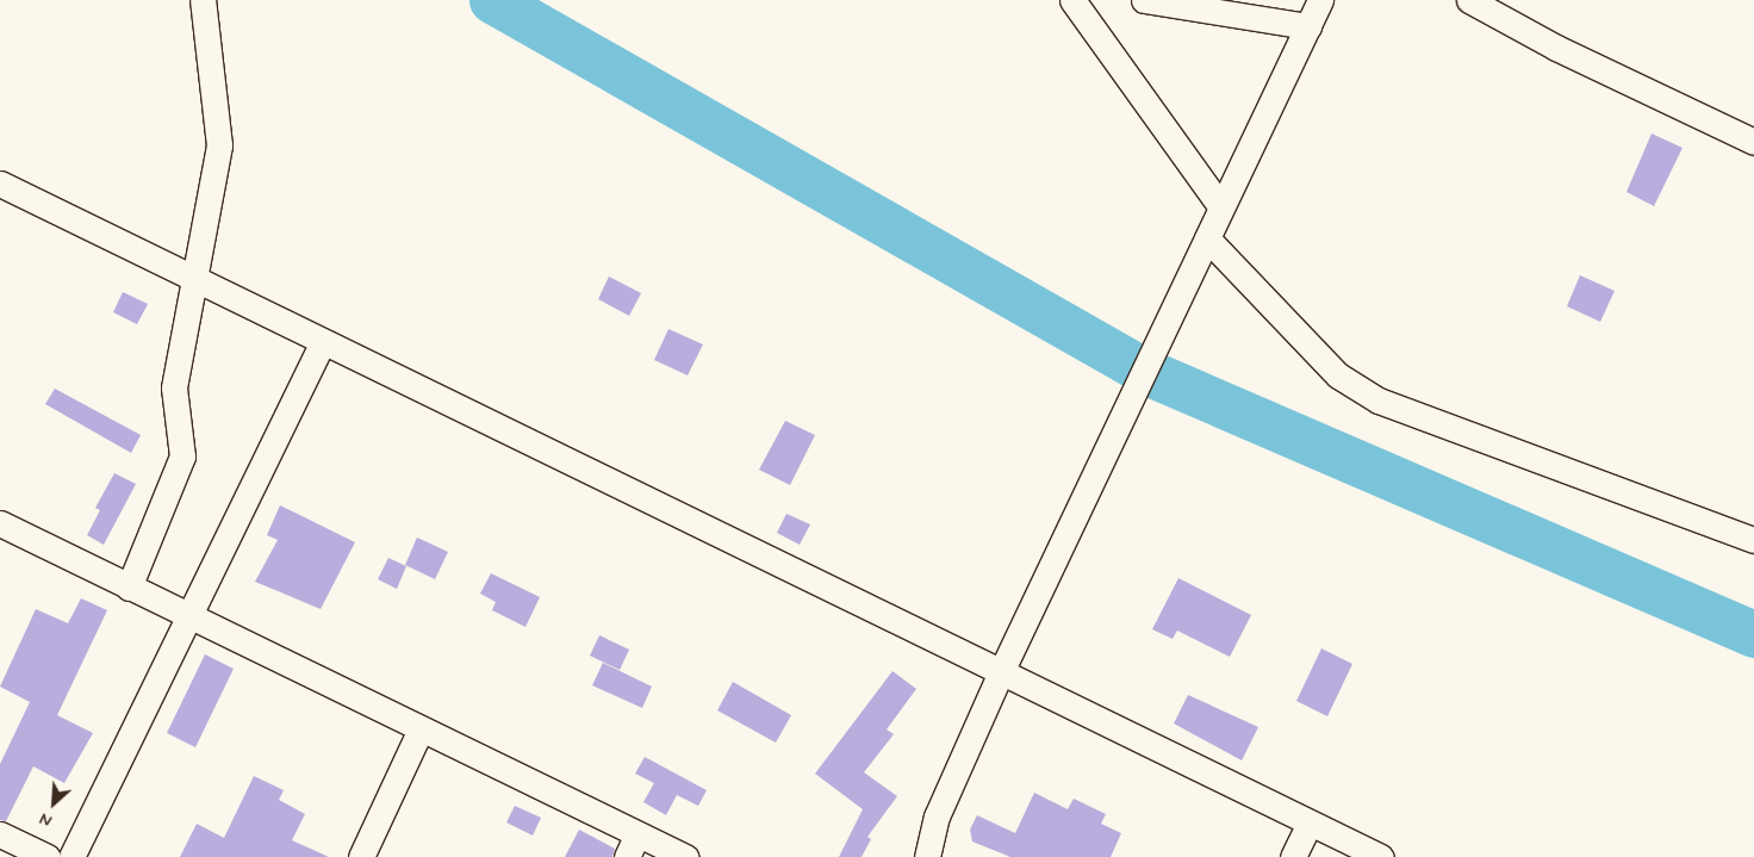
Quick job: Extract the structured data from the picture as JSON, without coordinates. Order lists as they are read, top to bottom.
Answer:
{
  "north": "bottom left"
}
